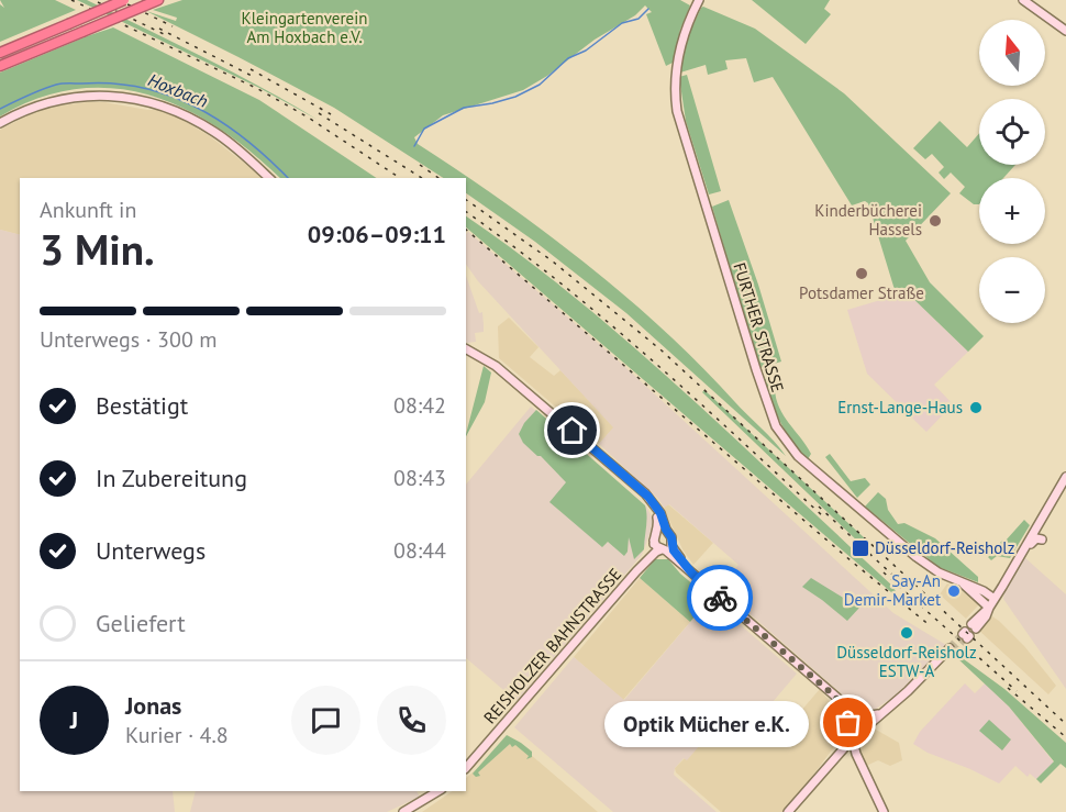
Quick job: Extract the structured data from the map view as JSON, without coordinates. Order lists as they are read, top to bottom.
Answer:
{
  "streets": {
    "street": ["FURTHER STRASSE", "REISHOLZER BAHNSTRASSE"]
  },
  "water": ["Hoxbach"],
  "parks": ["Kleingartenverein Am Hoxbach e.V."],
  "places": {
    "other": [
      "Kinderbücherei Hassels",
      "Potsdamer Straße",
      "Ernst-Lange-Haus",
      "Say-An Demir-Market",
      "Düsseldorf-Reisholz ESTW-A",
      "Optik Mücher e.K."
    ],
    "transit": ["Düsseldorf-Reisholz"]
  },
  "north": "top",
  "page": {
    "map_buttons": ["+", "−"],
    "heading": ["3 Min.", "Ankunft in", "09:06–09:11"],
    "panel": ["Jonas", "Kurier · 4.8"],
    "bar": "Unterwegs · 300 m",
    "list": [
      ["Bestätigt", "08:42"],
      ["In Zubereitung", "08:43"],
      ["Unterwegs", "08:44"],
      "Geliefert"
    ],
    "round": "J",
    "bubble": "Optik Mücher e.K."
  }
}
